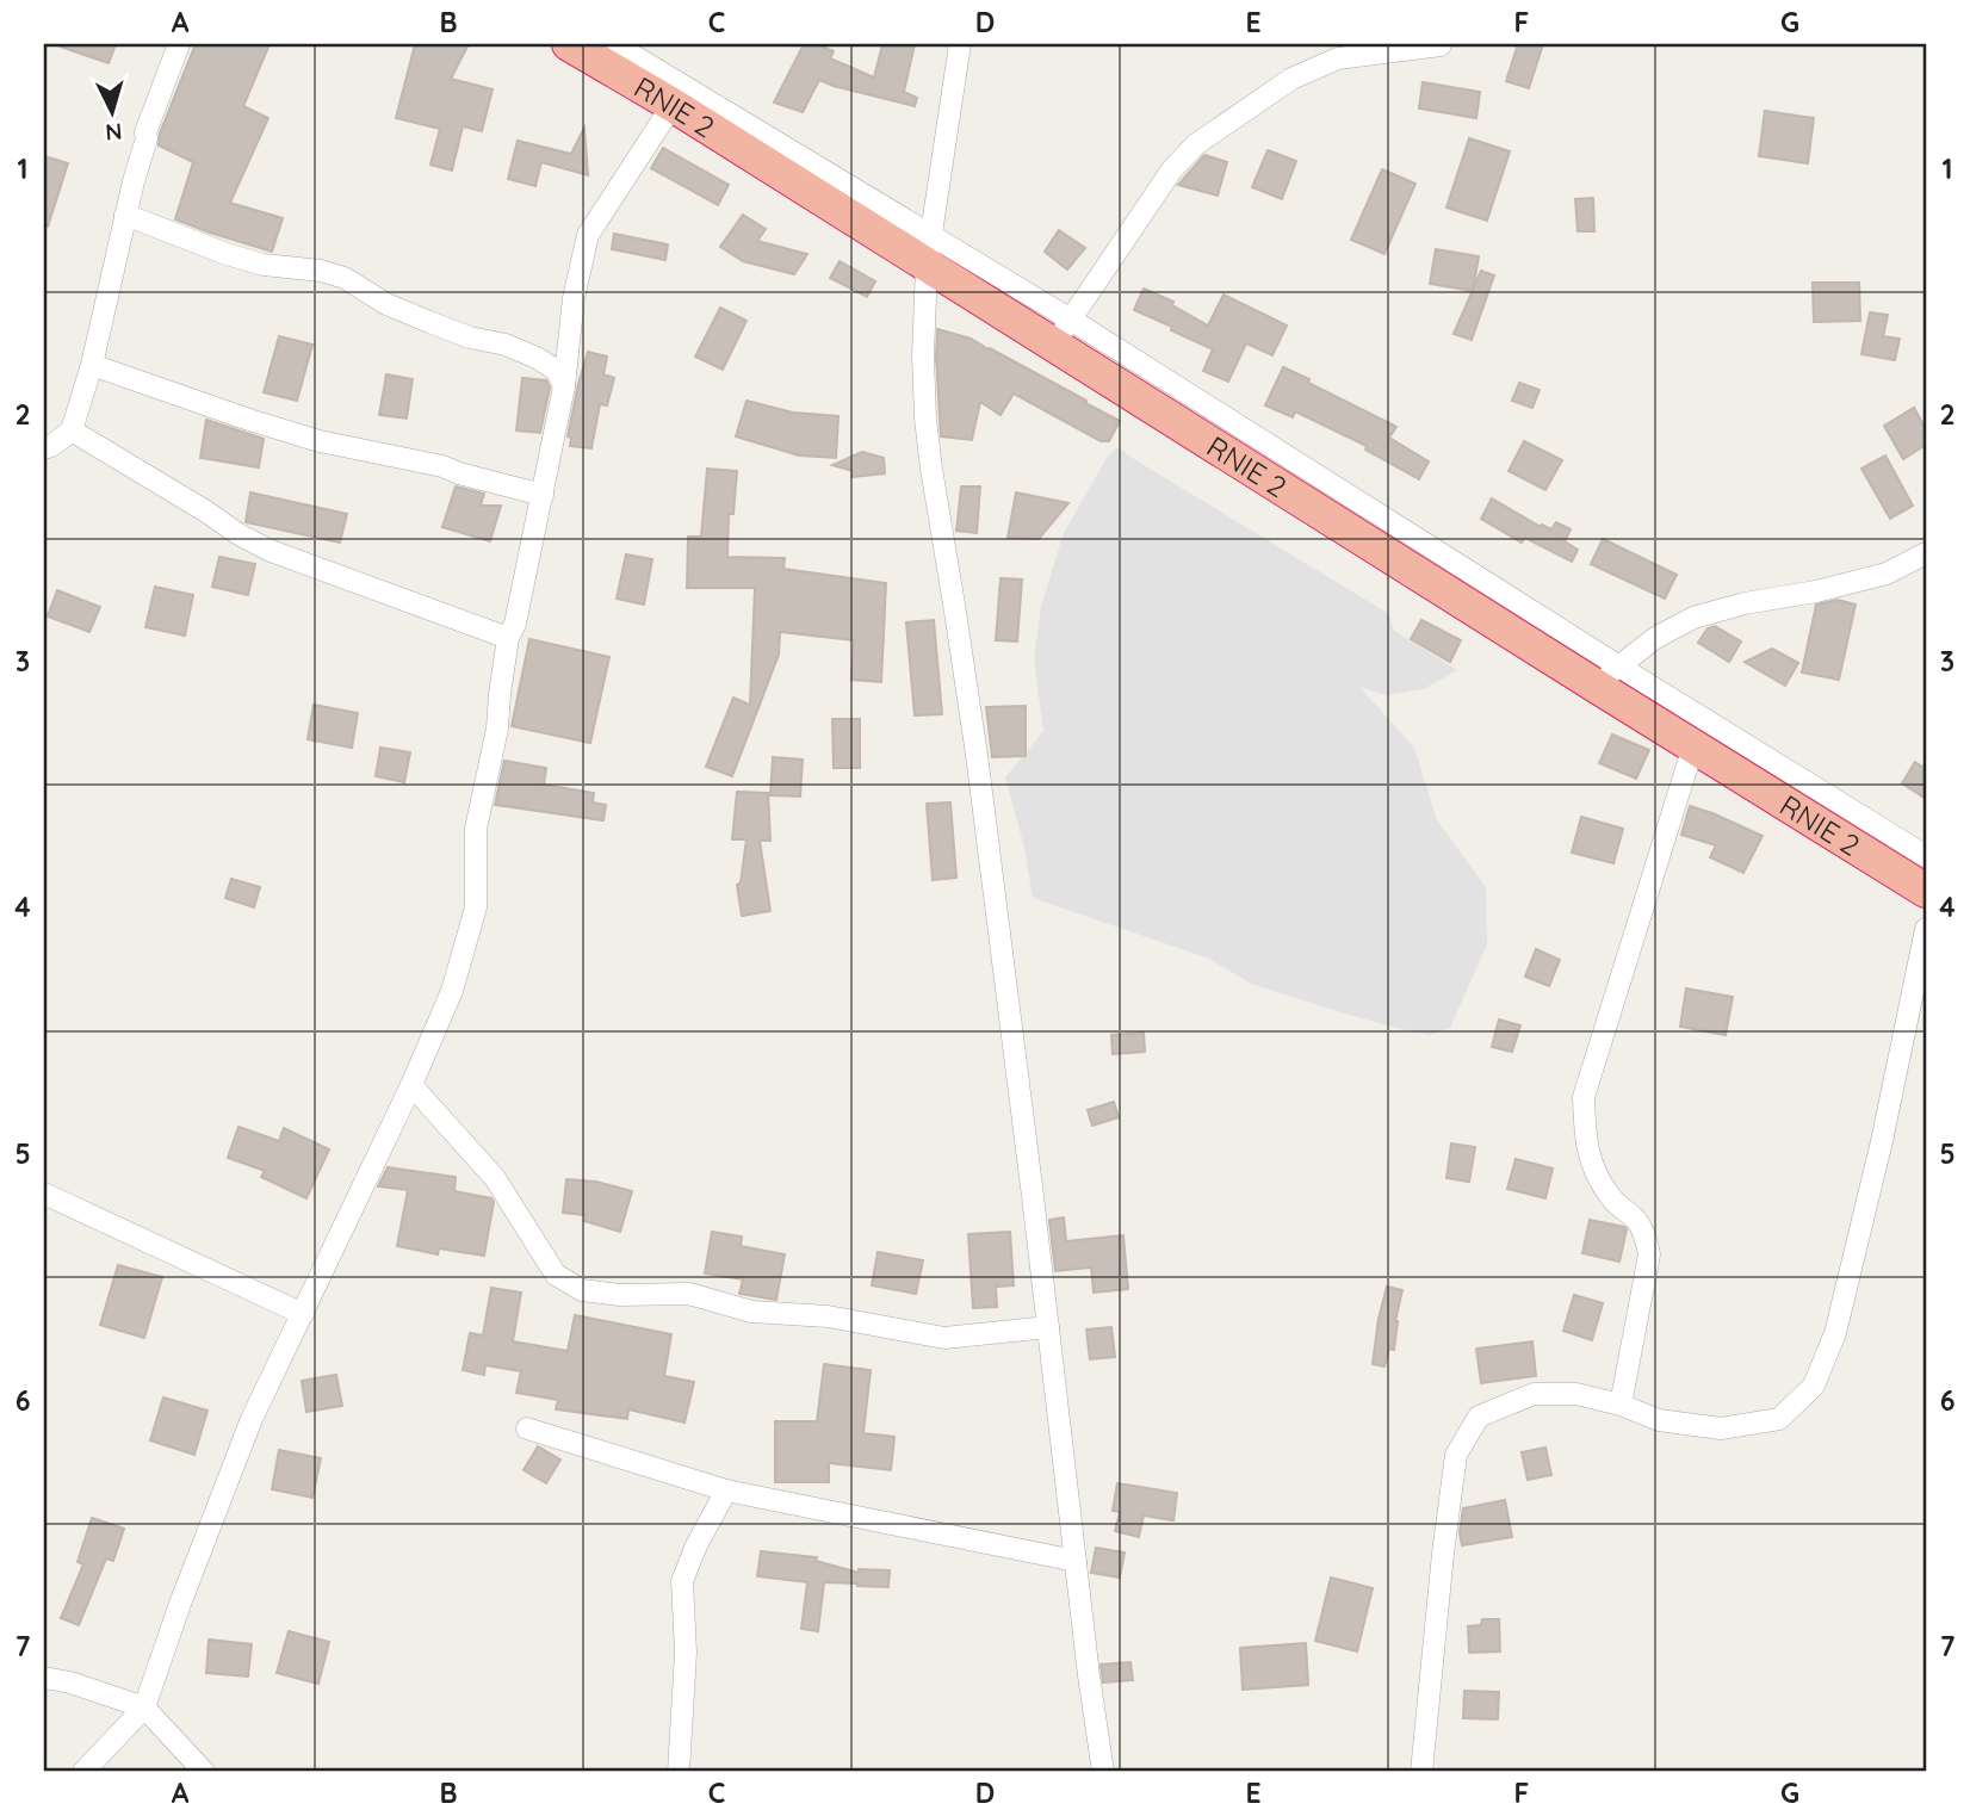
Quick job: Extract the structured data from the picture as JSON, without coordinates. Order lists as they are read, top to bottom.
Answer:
{
  "streets": {
    "highway": ["RNIE 2"]
  },
  "north": "bottom",
  "grid": {
    "columns": [
      "A",
      "B",
      "C",
      "D",
      "E",
      "F",
      "G"
    ],
    "rows": [
      "1",
      "2",
      "3",
      "4",
      "5",
      "6",
      "7"
    ]
  }
}
